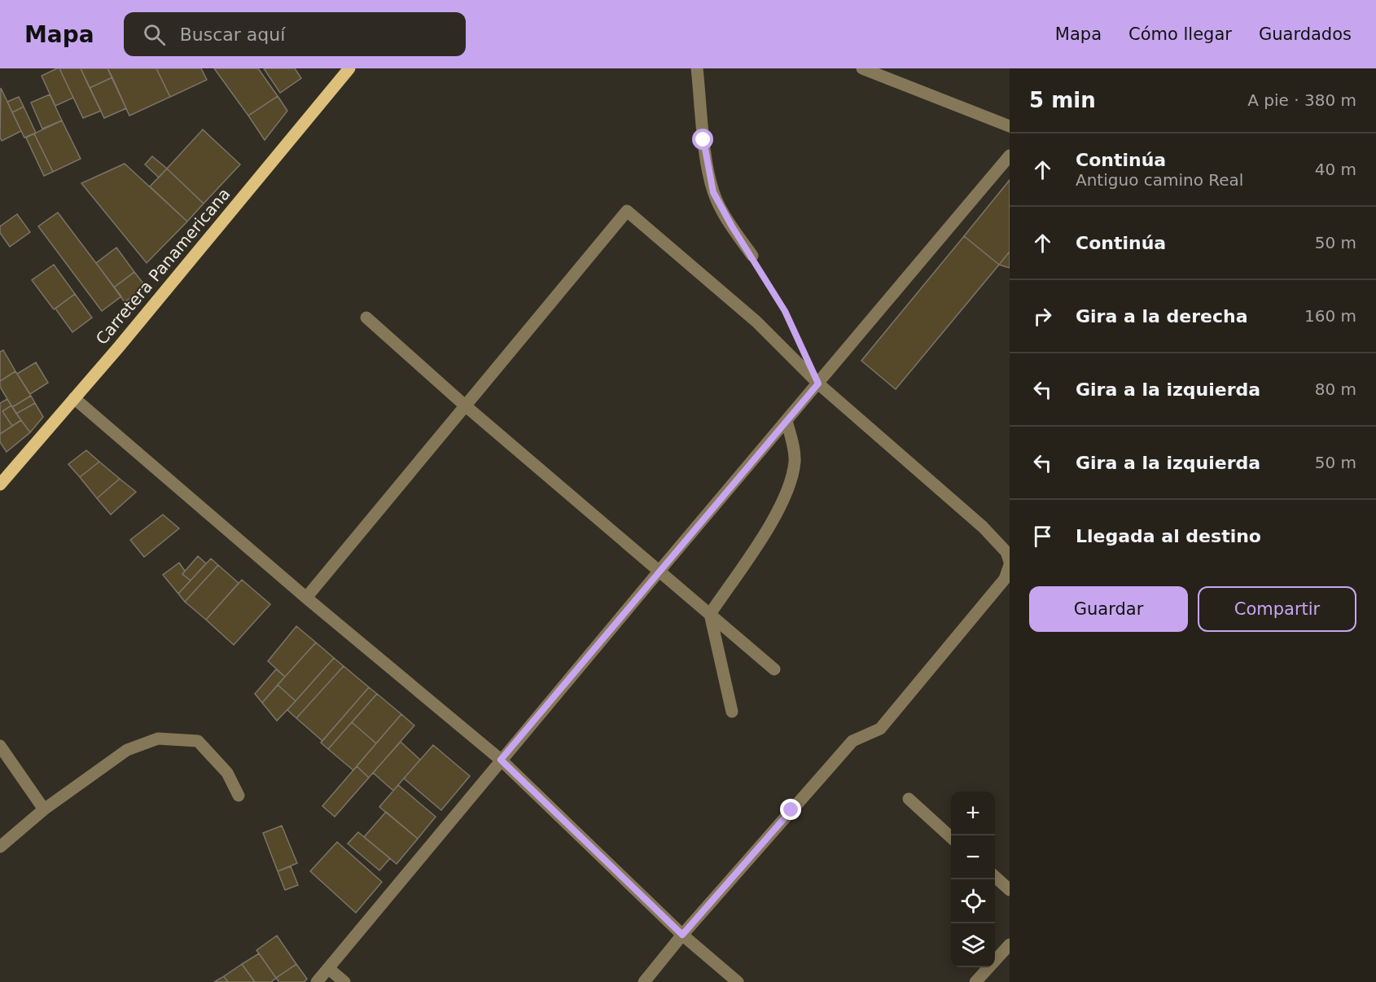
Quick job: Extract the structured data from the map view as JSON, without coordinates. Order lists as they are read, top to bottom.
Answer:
{
  "streets": {
    "main road": ["Carretera Panamericana"]
  },
  "page": {
    "header": "Mapa",
    "search": "Buscar aquí",
    "nav": ["Mapa", "Cómo llegar", "Guardados"],
    "heading": ["5 min", "A pie · 380 m"],
    "list": [
      ["Continúa", "Antiguo camino Real", "40 m"],
      ["Continúa", "50 m"],
      ["Gira a la derecha", "160 m"],
      ["Gira a la izquierda", "80 m"],
      ["Gira a la izquierda", "50 m"],
      "Llegada al destino"
    ],
    "buttons": ["Guardar", "Compartir"],
    "map_buttons": ["+", "−"]
  }
}
